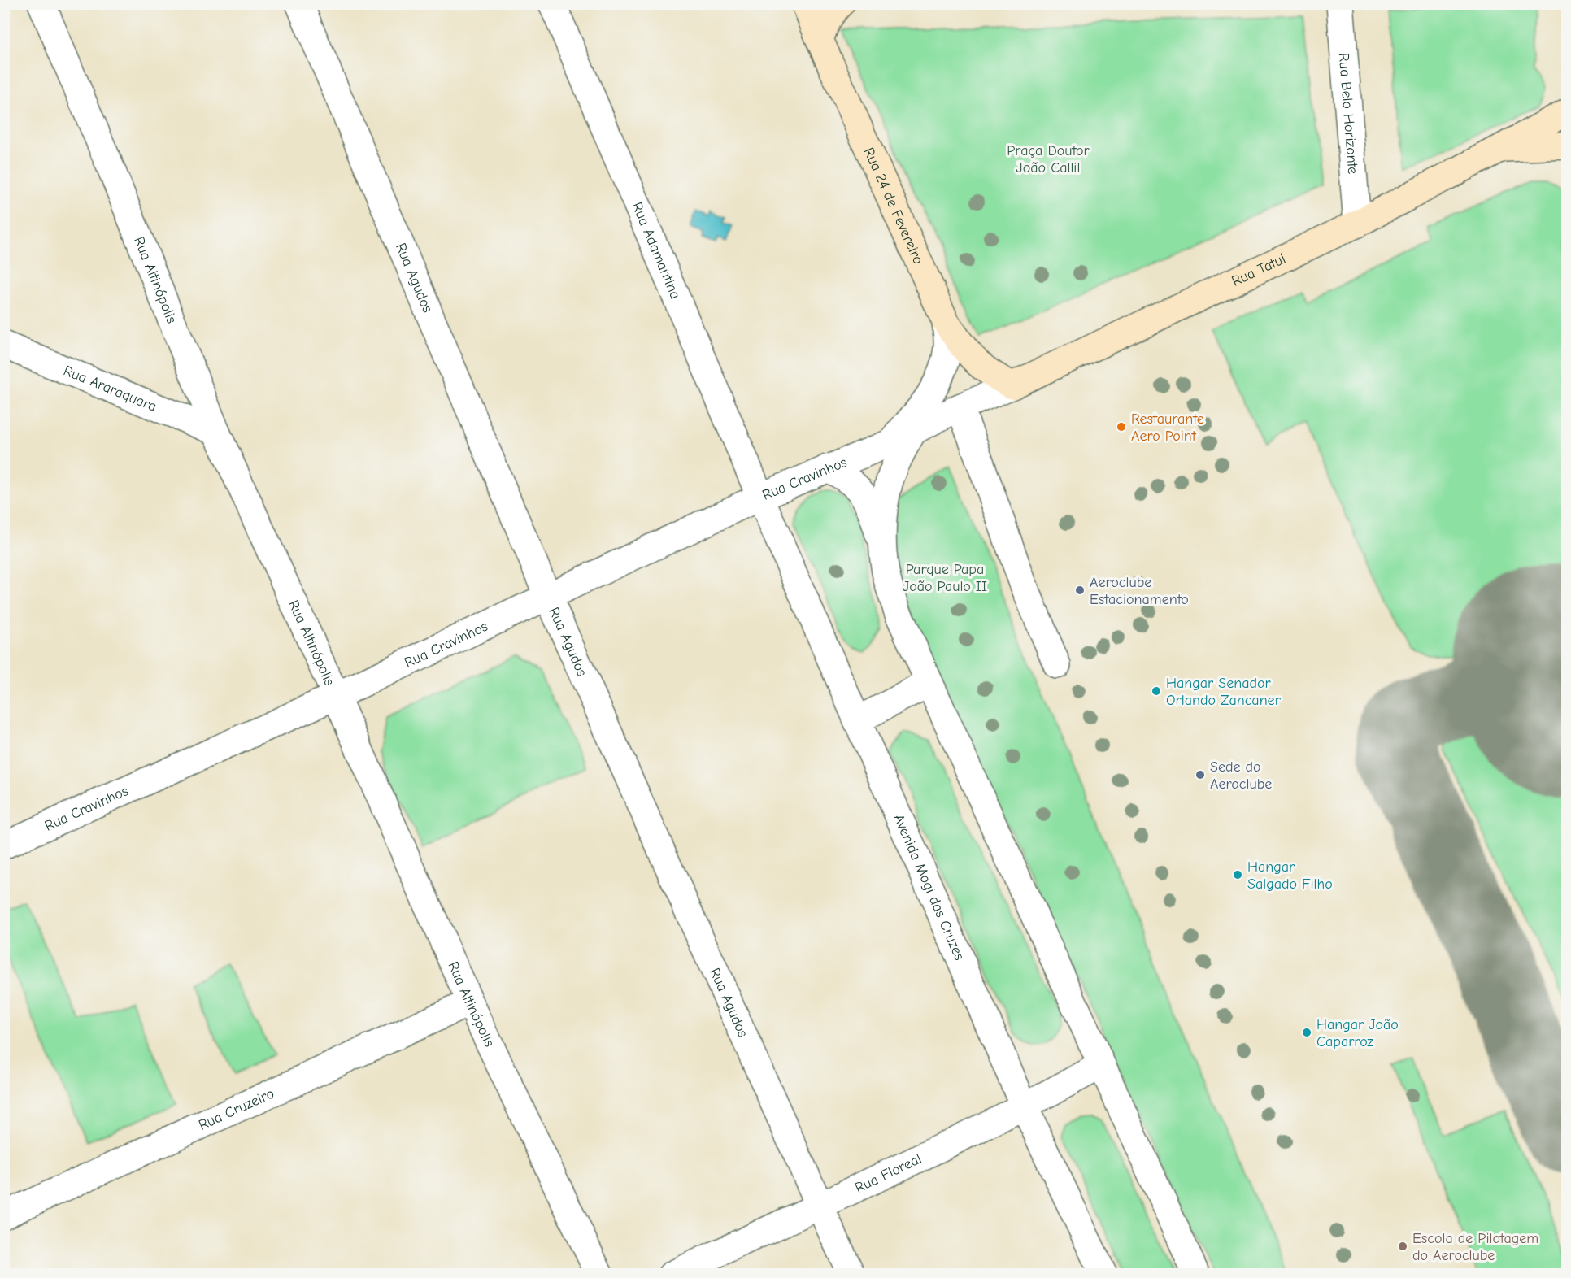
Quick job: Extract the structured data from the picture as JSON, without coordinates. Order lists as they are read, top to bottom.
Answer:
{
  "streets": {
    "main road": ["Rua 24 de Fevereiro", "Rua Tatuí"],
    "street": [
      "Rua Belo Horizonte",
      "Rua Adamantina",
      "Rua Agudos",
      "Rua Altinópolis",
      "Rua Araraquara",
      "Rua Cravinhos",
      "Avenida Mogi das Cruzes",
      "Rua Cruzeiro",
      "Rua Floreal"
    ]
  },
  "crossings": [
    ["Rua Belo Horizonte", "Rua Tatuí"],
    ["Rua 24 de Fevereiro", "Rua Tatuí"],
    ["Rua 24 de Fevereiro", "Rua Cravinhos"],
    ["Rua Adamantina", "Rua Cravinhos"],
    ["Rua Adamantina", "Avenida Mogi das Cruzes"],
    ["Rua Tatuí", "Rua Cravinhos"],
    ["Rua Agudos", "Rua Cravinhos"],
    ["Rua Agudos", "Rua Floreal"],
    ["Rua Altinópolis", "Rua Araraquara"],
    ["Rua Altinópolis", "Rua Cravinhos"],
    ["Rua Altinópolis", "Rua Cruzeiro"],
    ["Rua Cravinhos", "Avenida Mogi das Cruzes"],
    ["Avenida Mogi das Cruzes", "Rua Floreal"]
  ],
  "parks": ["Praça Doutor João Callil", "Parque Papa João Paulo II"],
  "places": [
    "Restaurante Aero Point",
    "Aeroclube Estacionamento",
    "Hangar Senador Orlando Zancaner",
    "Sede do Aeroclube",
    "Hangar Salgado Filho",
    "Hangar João Caparroz",
    "Escola de Pilotagem do Aeroclube"
  ]
}
